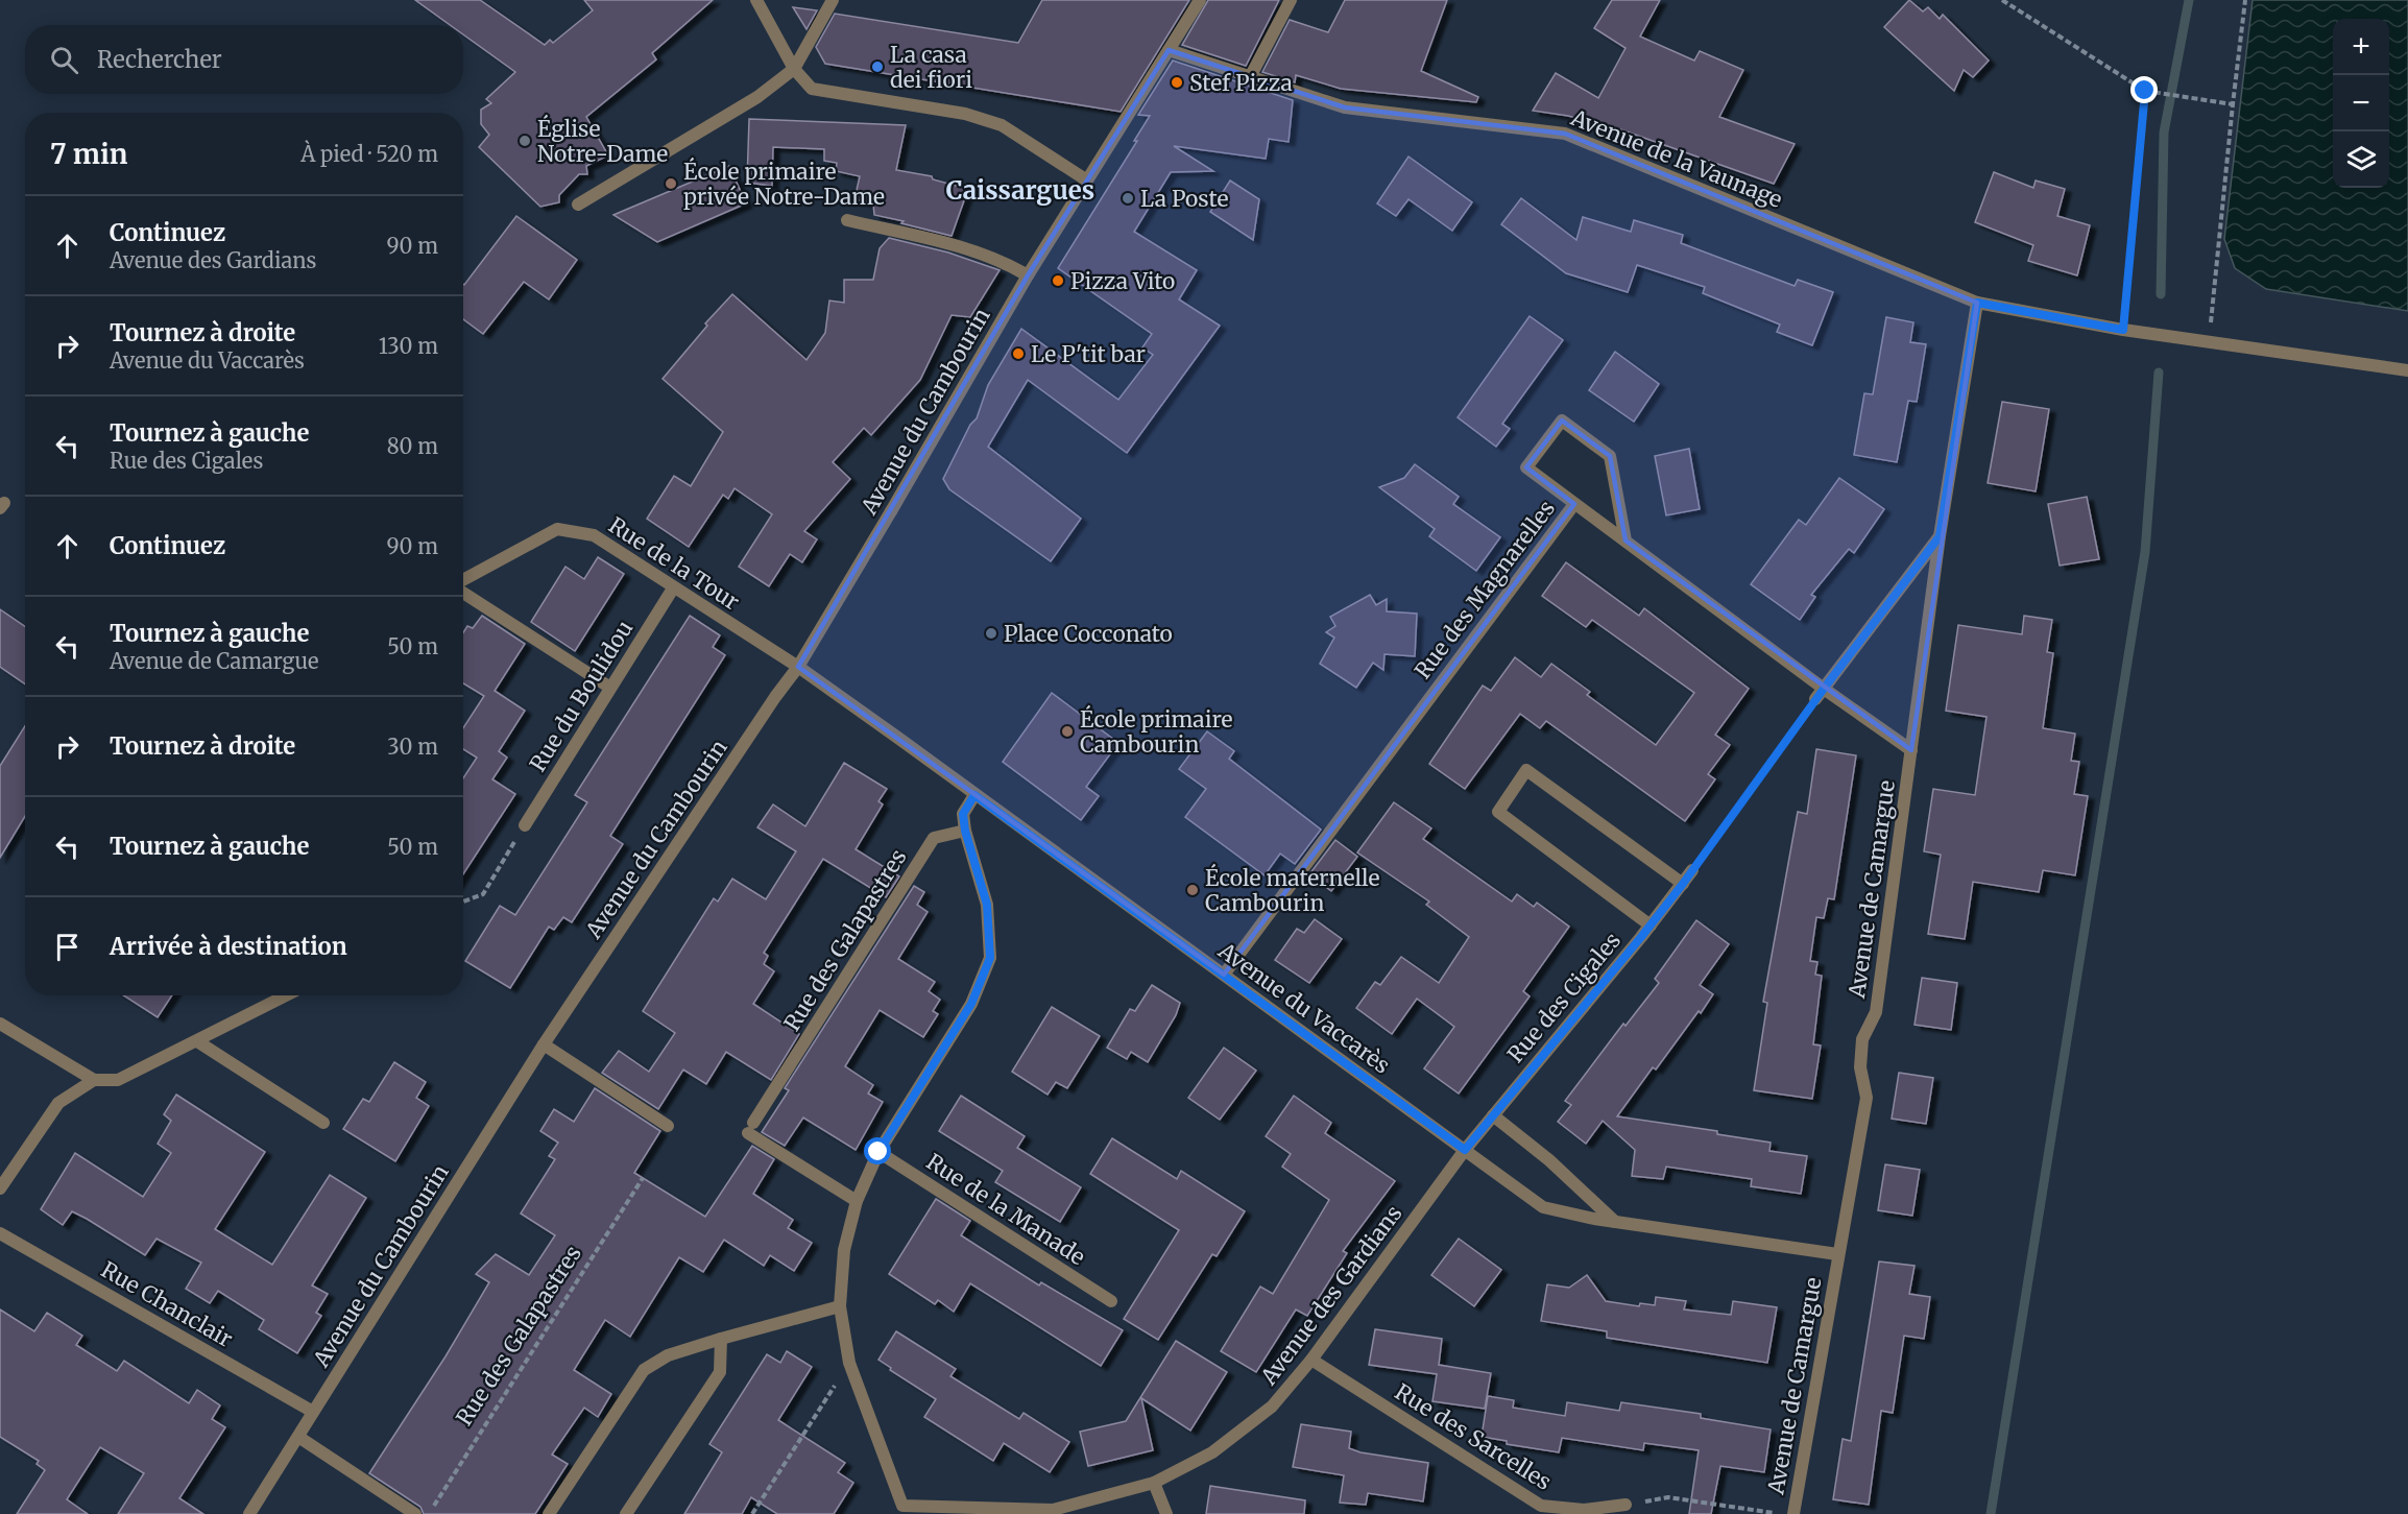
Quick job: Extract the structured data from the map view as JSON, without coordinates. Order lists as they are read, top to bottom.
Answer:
{
  "streets": {
    "street": [
      "Avenue de la Vaunage",
      "Avenue du Cambourin",
      "Rue de la Tour",
      "Rue des Magnarelles",
      "Rue du Boulidou",
      "Avenue de Camargue",
      "Rue des Galapastres",
      "Rue des Cigales",
      "Avenue du Vaccarès",
      "Rue de la Manade",
      "Avenue des Gardians",
      "Rue Chanclair",
      "Rue des Sarcelles"
    ]
  },
  "crossings": [
    ["Avenue de la Vaunage", "Avenue du Cambourin"],
    ["Avenue de la Vaunage", "Avenue de Camargue"],
    ["Avenue du Cambourin", "Rue de la Tour"],
    ["Avenue du Cambourin", "Avenue du Vaccarès"],
    ["Avenue du Cambourin", "Rue Chanclair"],
    ["Rue de la Tour", "Rue du Boulidou"],
    ["Rue de la Tour", "Avenue du Vaccarès"],
    ["Rue des Magnarelles", "Avenue de Camargue"],
    ["Rue des Magnarelles", "Avenue du Vaccarès"],
    ["Avenue de Camargue", "Avenue du Vaccarès"],
    ["Rue des Galapastres", "Avenue des Gardians"],
    ["Rue des Cigales", "Avenue du Vaccarès"],
    ["Rue des Cigales", "Avenue des Gardians"],
    ["Avenue du Vaccarès", "Avenue des Gardians"],
    ["Rue de la Manade", "Avenue des Gardians"],
    ["Avenue des Gardians", "Rue des Sarcelles"]
  ],
  "districts": ["Caissargues"],
  "places": [
    "La casa dei fiori",
    "Stef Pizza",
    "Église Notre-Dame",
    "École primaire privée Notre-Dame",
    "La Poste",
    "Pizza Vito",
    "Le P'tit bar",
    "Place Cocconato",
    "École primaire Cambourin",
    "École maternelle Cambourin"
  ],
  "page": {
    "map_buttons": ["+", "−"],
    "search": "Rechercher",
    "heading": ["7 min", "À pied · 520 m"],
    "list": [
      ["Continuez", "Avenue des Gardians", "90 m"],
      ["Tournez à droite", "Avenue du Vaccarès", "130 m"],
      ["Tournez à gauche", "Rue des Cigales", "80 m"],
      ["Continuez", "90 m"],
      ["Tournez à gauche", "Avenue de Camargue", "50 m"],
      ["Tournez à droite", "30 m"],
      ["Tournez à gauche", "50 m"],
      "Arrivée à destination"
    ]
  }
}
